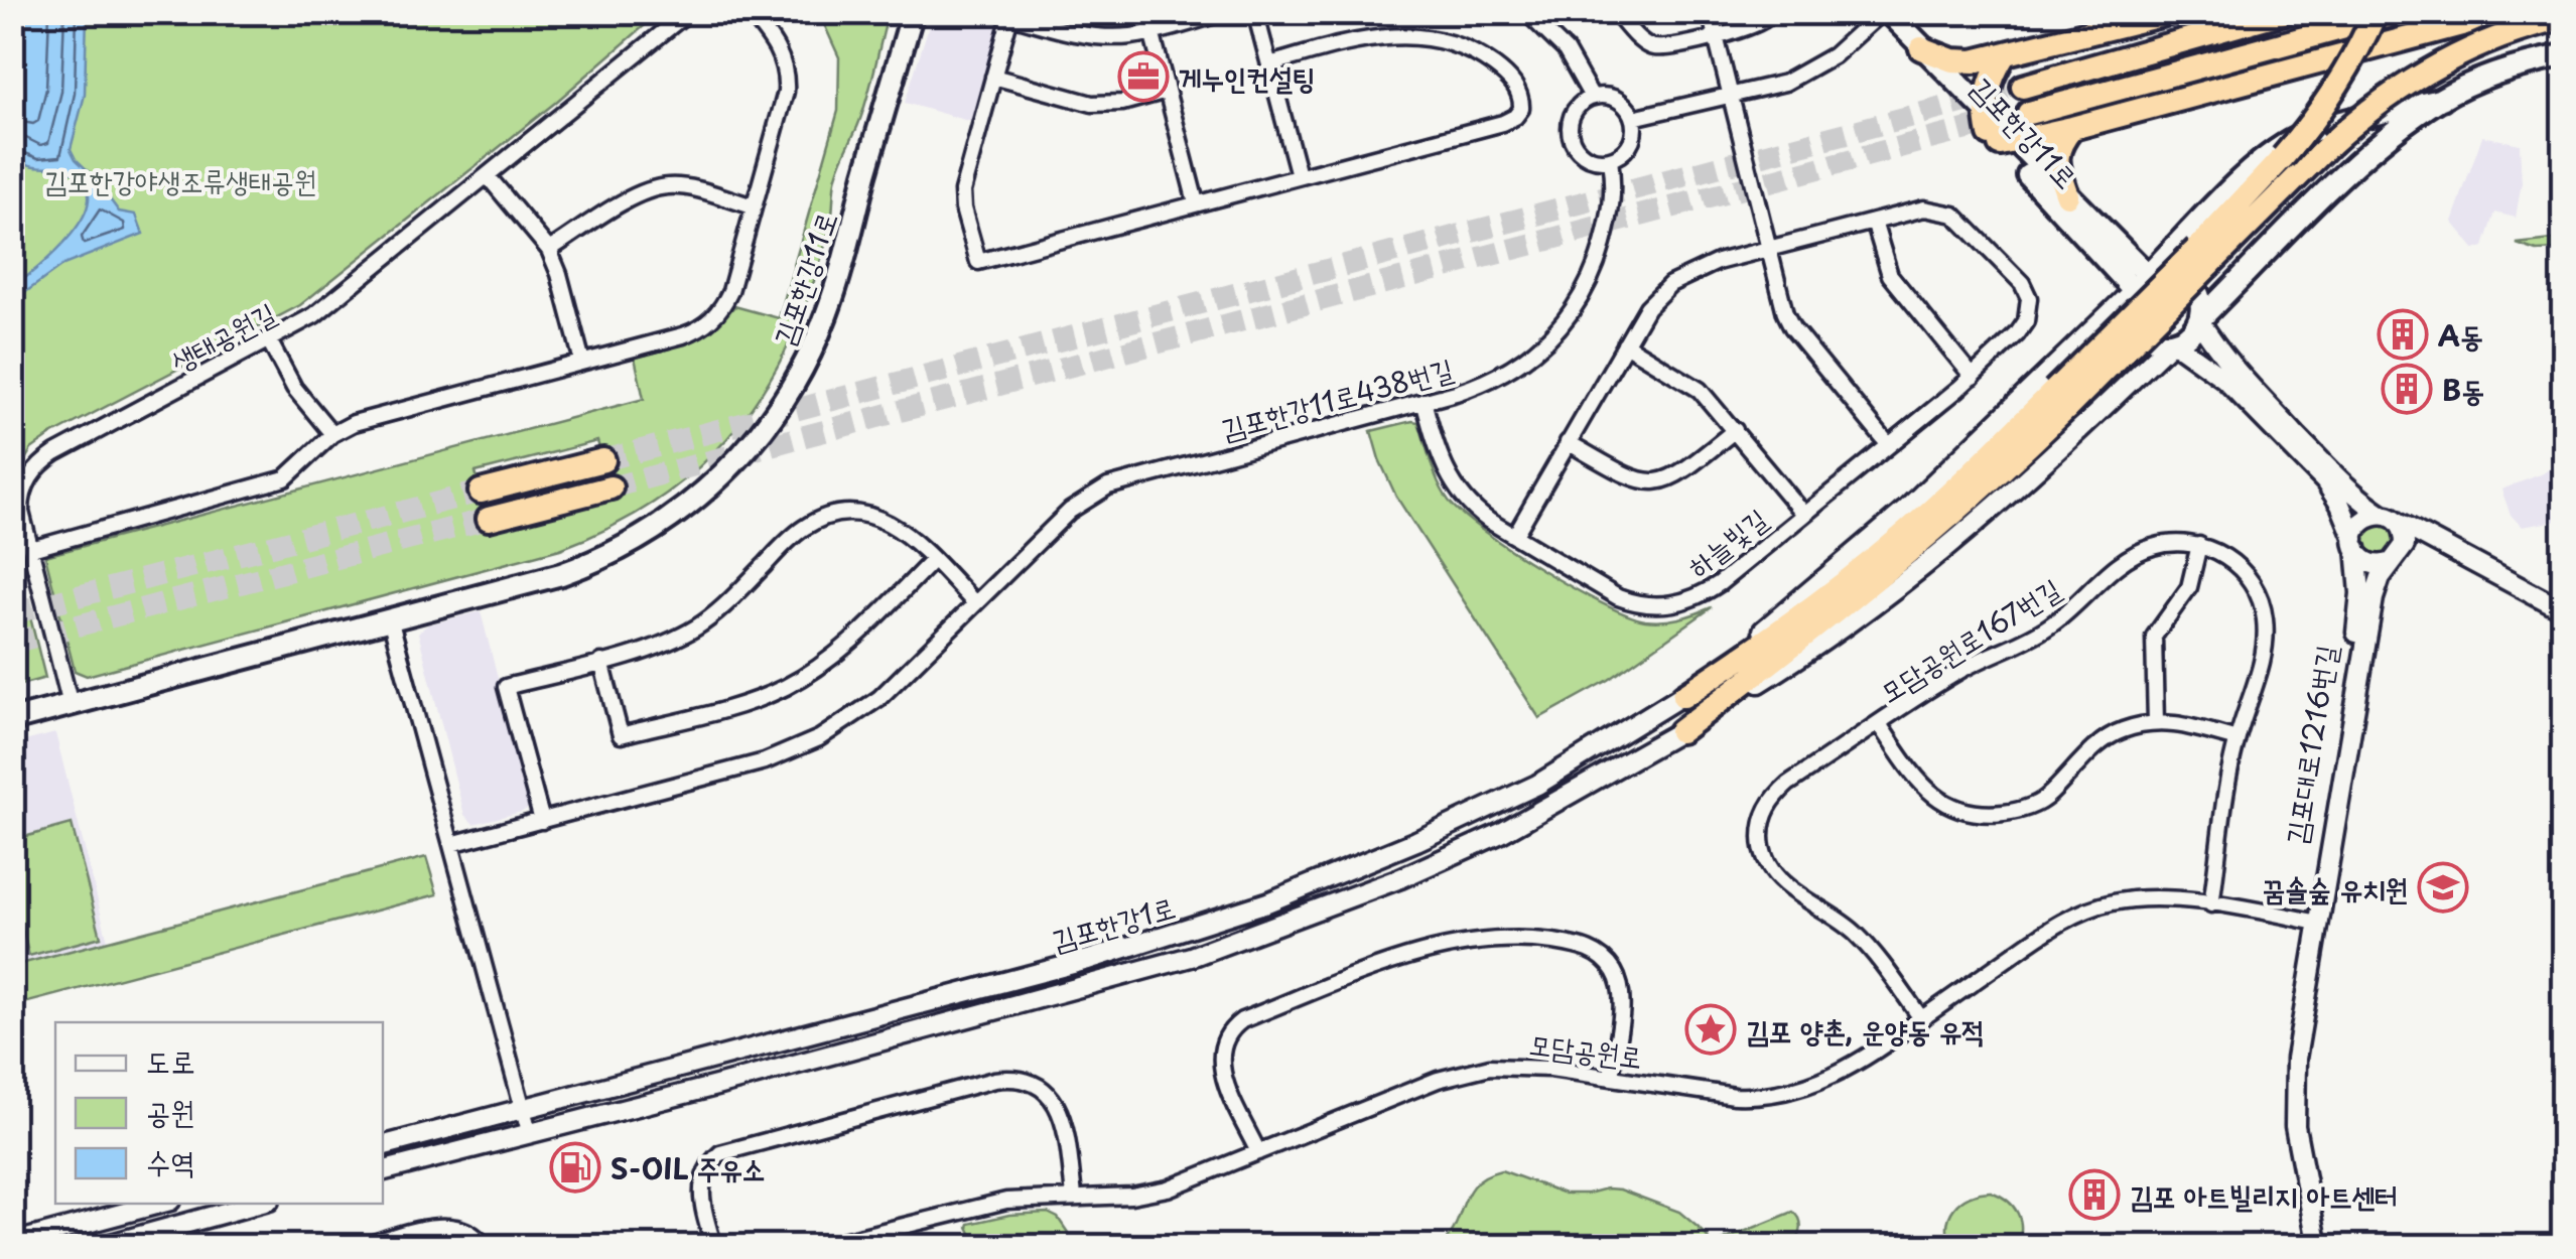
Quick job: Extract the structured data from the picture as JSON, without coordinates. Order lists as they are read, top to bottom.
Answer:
{
  "streets": {
    "main road": ["김포한강11로"],
    "street": [
      "생태공원길",
      "김포한강11로438번길",
      "하늘빛길",
      "모담공원로167번길",
      "김포대로1216번길",
      "김포한강1로",
      "모담공원로"
    ]
  },
  "crossings": [
    ["김포한강11로", "생태공원길"],
    ["김포한강11로", "김포대로1216번길"],
    ["김포한강11로", "김포한강1로"],
    ["김포한강11로438번길", "하늘빛길"],
    ["모담공원로167번길", "모담공원로"],
    ["김포대로1216번길", "김포한강1로"],
    ["김포대로1216번길", "모담공원로"]
  ],
  "parks": ["김포한강야생조류생태공원"],
  "places": {
    "office": ["게누인컨설팅"],
    "building": ["A동", "B동", "김포 아트빌리지 아트센터"],
    "school or university": ["꿈솔숲 유치원"],
    "place": ["김포 양촌, 운양동 유적"],
    "fuel station": ["S-OIL 주유소"]
  },
  "legend": ["도로", "공원", "수역"]
}
